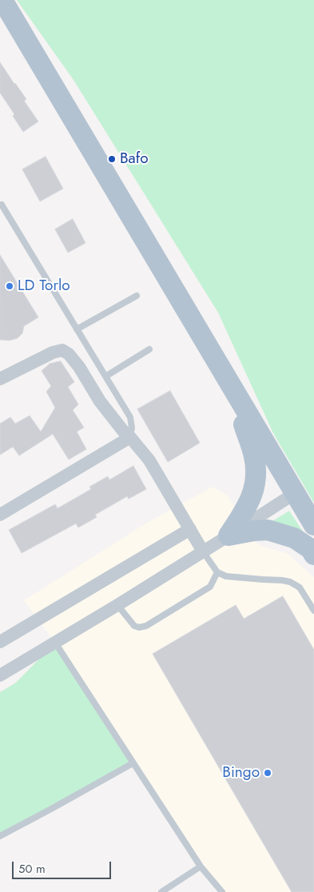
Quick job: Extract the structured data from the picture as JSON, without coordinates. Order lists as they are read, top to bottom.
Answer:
{
  "places": ["Bafo", "LD Torlo", "Bingo"],
  "scale_bar": "50 m"
}
